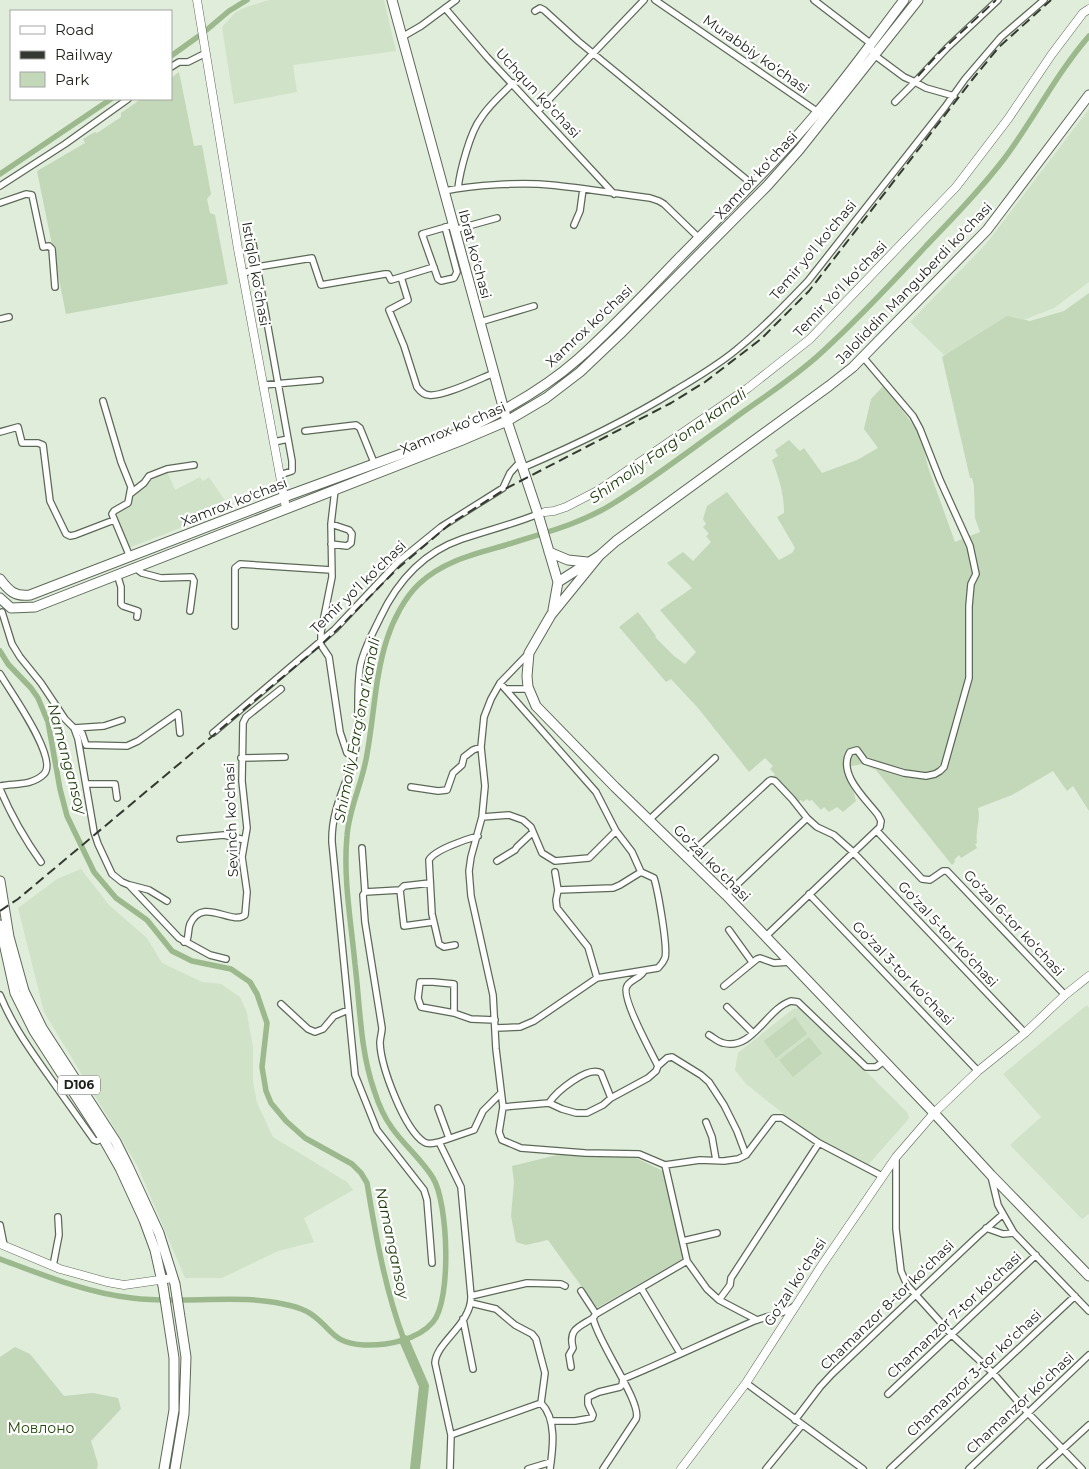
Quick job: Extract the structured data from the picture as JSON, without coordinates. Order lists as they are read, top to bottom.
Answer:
{
  "streets": {
    "main road": [
      "Xamrox koʻchasi",
      "Ibrat ko'chasi",
      "Jaloliddin Manguberdi koʻchasi",
      "Xamrox ko'chasi",
      "Goʻzal koʻchasi",
      "D106"
    ],
    "street": [
      "Murabbiy ko‘chasi",
      "Uchqun koʻchasi",
      "Temir yo'l ko'chasi",
      "Istiqlol koʻchasi",
      "Temir Yoʻl koʻchasi",
      "Temir yoʻl koʻchasi",
      "Sevinch koʻchasi",
      "Goʻzal 6-tor koʻchasi",
      "Goʻzal 5-tor koʻchasi",
      "Goʻzal 3-tor koʻchasi",
      "Chamanzor 8-tor koʻchasi",
      "Chamanzor 7-tor koʻchasi",
      "Chamanzor 3-tor koʻchasi",
      "Chamanzor koʻchasi"
    ]
  },
  "crossings": [
    ["Murabbiy ko‘chasi", "Xamrox ko'chasi"],
    ["Xamrox koʻchasi", "Ibrat ko'chasi"],
    ["Xamrox koʻchasi", "Istiqlol koʻchasi"],
    ["Temir yo'l ko'chasi", "Ibrat ko'chasi"],
    ["Temir yo'l ko'chasi", "Temir yoʻl koʻchasi"],
    ["Ibrat ko'chasi", "Jaloliddin Manguberdi koʻchasi"],
    ["Ibrat ko'chasi", "Temir Yoʻl koʻchasi"],
    ["Ibrat ko'chasi", "Xamrox ko'chasi"],
    ["Ibrat ko'chasi", "Temir yoʻl koʻchasi"],
    ["Istiqlol koʻchasi", "Xamrox ko'chasi"],
    ["Goʻzal koʻchasi", "Goʻzal 6-tor koʻchasi"],
    ["Goʻzal koʻchasi", "Goʻzal 5-tor koʻchasi"],
    ["Goʻzal koʻchasi", "Goʻzal 3-tor koʻchasi"]
  ],
  "water": ["Shimoliy Fargʻona kanali", "Namangansoy"],
  "parks": ["Мовлоно"],
  "legend": ["Road", "Railway", "Park"]
}
